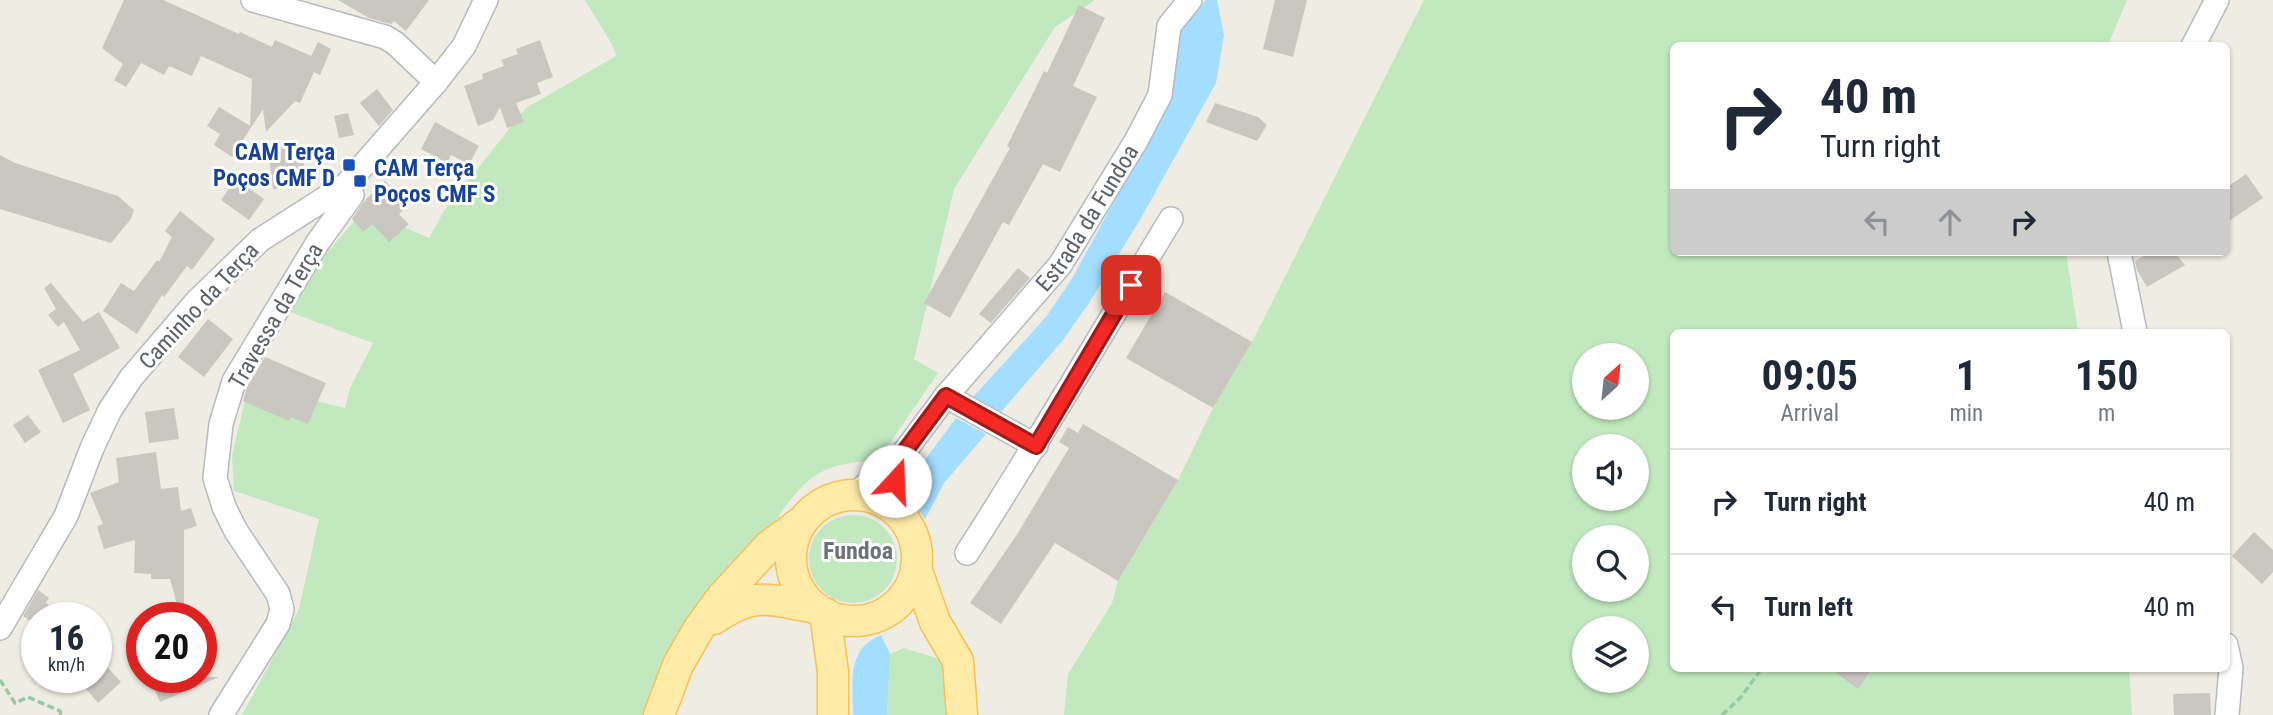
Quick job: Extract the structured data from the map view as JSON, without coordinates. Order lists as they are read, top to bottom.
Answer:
{
  "streets": {
    "street": ["Estrada da Fundoa", "Caminho da Terça", "Travessa da Terça"]
  },
  "crossings": [
    ["Caminho da Terça", "Travessa da Terça"]
  ],
  "districts": ["Fundoa"],
  "places": {
    "transit": ["CAM Terça Poços CMF D", "CAM Terça Poços CMF S"]
  },
  "north": "top right",
  "page": {
    "turn": ["40 m", "Turn right"],
    "eta": [
      "09:05",
      "Arrival",
      "1",
      "min",
      "150",
      "m"
    ],
    "list": [
      {
        "name": "Turn right",
        "value": "40 m"
      },
      {
        "name": "Turn left",
        "value": "40 m"
      }
    ],
    "speed": "16 km/h",
    "limit": "20"
  }
}
